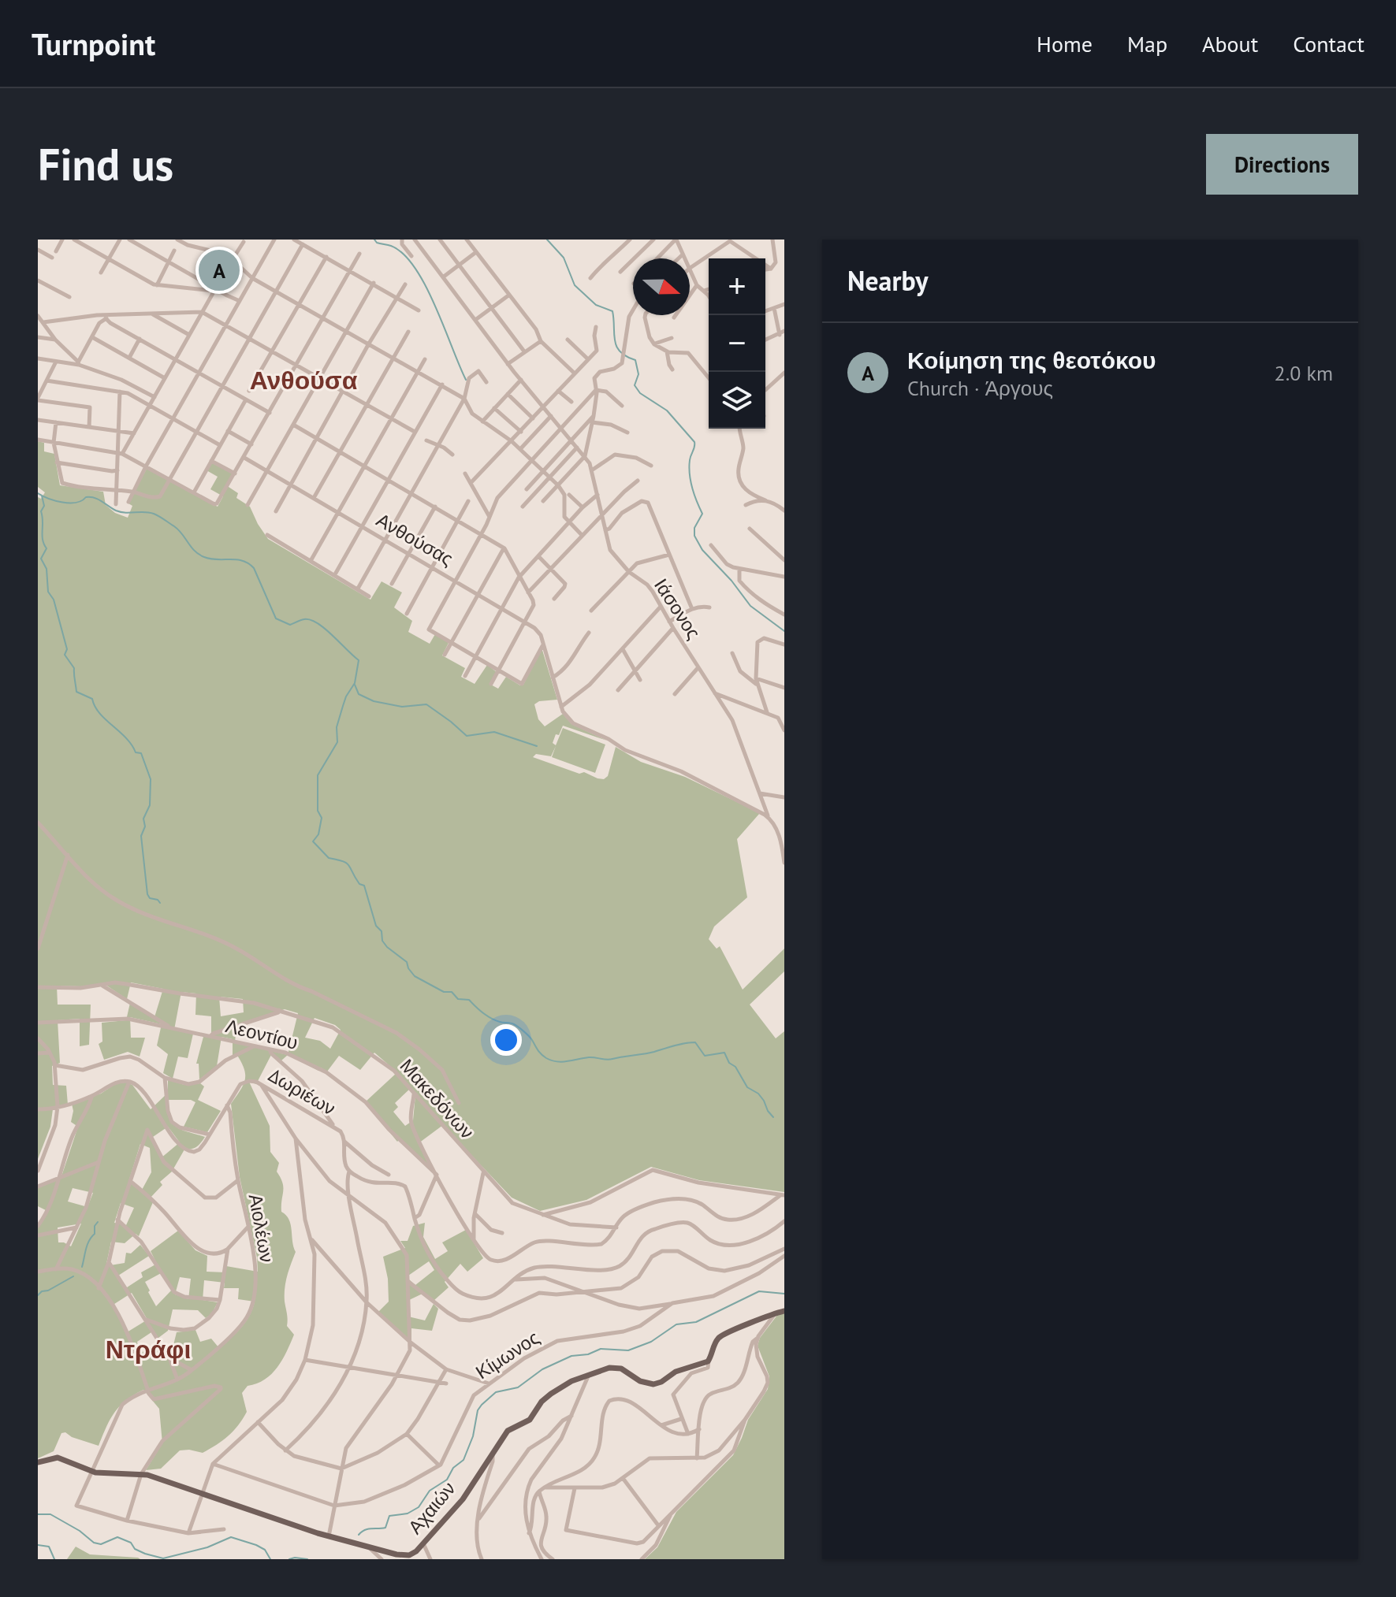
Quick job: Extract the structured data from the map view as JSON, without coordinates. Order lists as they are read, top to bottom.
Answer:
{
  "streets": {
    "main road": ["Αχαιών"],
    "street": [
      "Ανθούσας",
      "Ιάσονος",
      "Λεοντίου",
      "Δωριέων",
      "Μακεδόνων",
      "Αιολέων",
      "Κίμωνος"
    ]
  },
  "crossings": [
    ["Ανθούσας", "Ιάσονος"],
    ["Λεοντίου", "Μακεδόνων"],
    ["Δωριέων", "Αιολέων"],
    ["Αιολέων", "Αχαιών"]
  ],
  "districts": ["Ανθούσα", "Ντράφι"],
  "north": "right",
  "page": {
    "header": "Turnpoint",
    "nav": [
      "Home",
      "Map",
      "About",
      "Contact"
    ],
    "buttons": "Directions",
    "title": "Find us",
    "heading": "Nearby",
    "pins": "A",
    "map_buttons": ["+", "−"],
    "list": [
      {
        "mark": "A",
        "name": "Κοίμηση της θεοτόκου",
        "note": "Church · Άργους",
        "value": "2.0 km"
      }
    ]
  }
}
